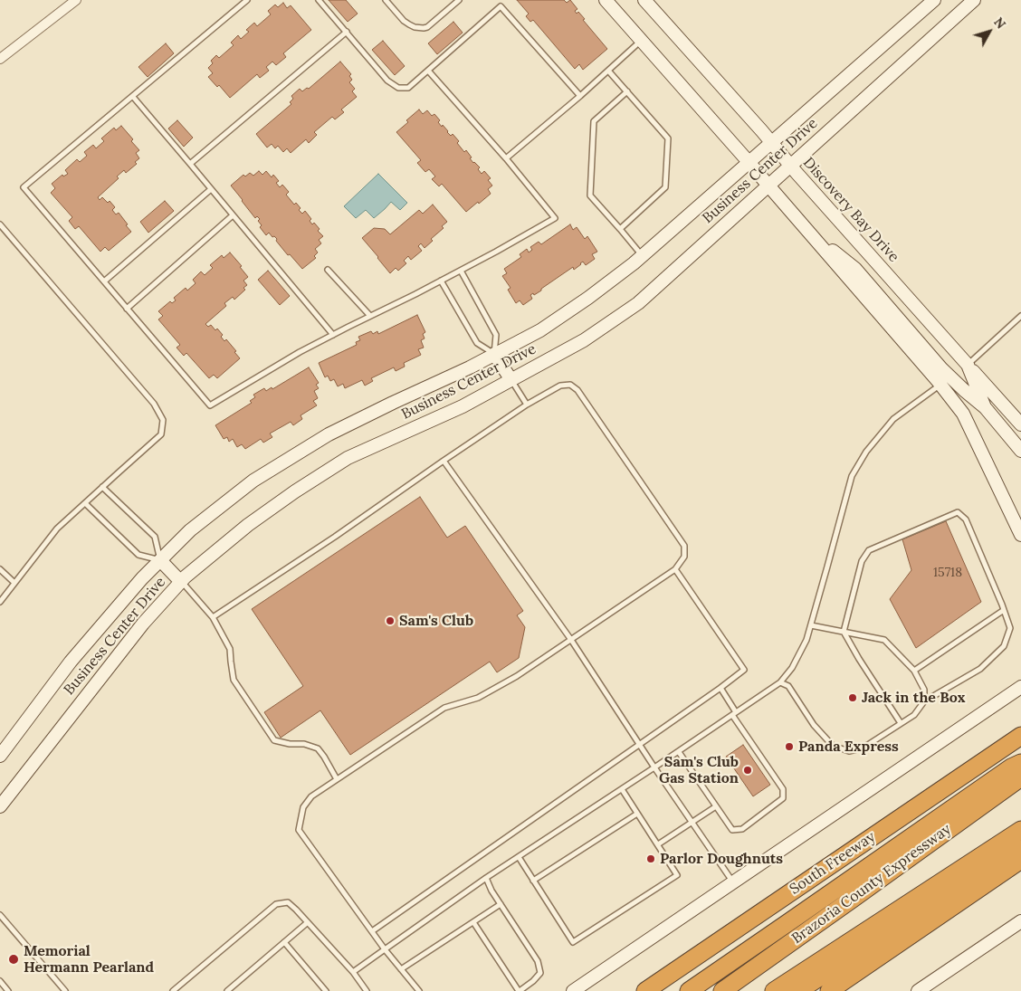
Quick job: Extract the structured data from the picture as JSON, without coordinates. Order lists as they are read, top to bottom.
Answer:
{
  "streets": {
    "highway": ["South Freeway", "Brazoria County Expressway"],
    "street": ["Business Center Drive", "Discovery Bay Drive"]
  },
  "crossings": [
    ["Business Center Drive", "Discovery Bay Drive"]
  ],
  "places": [
    "Sam's Club",
    "Jack in the Box",
    "Panda Express",
    "Sam's Club Gas Station",
    "Parlor Doughnuts",
    "Memorial Hermann Pearland"
  ],
  "house_numbers": ["15718"],
  "north": "top right"
}
